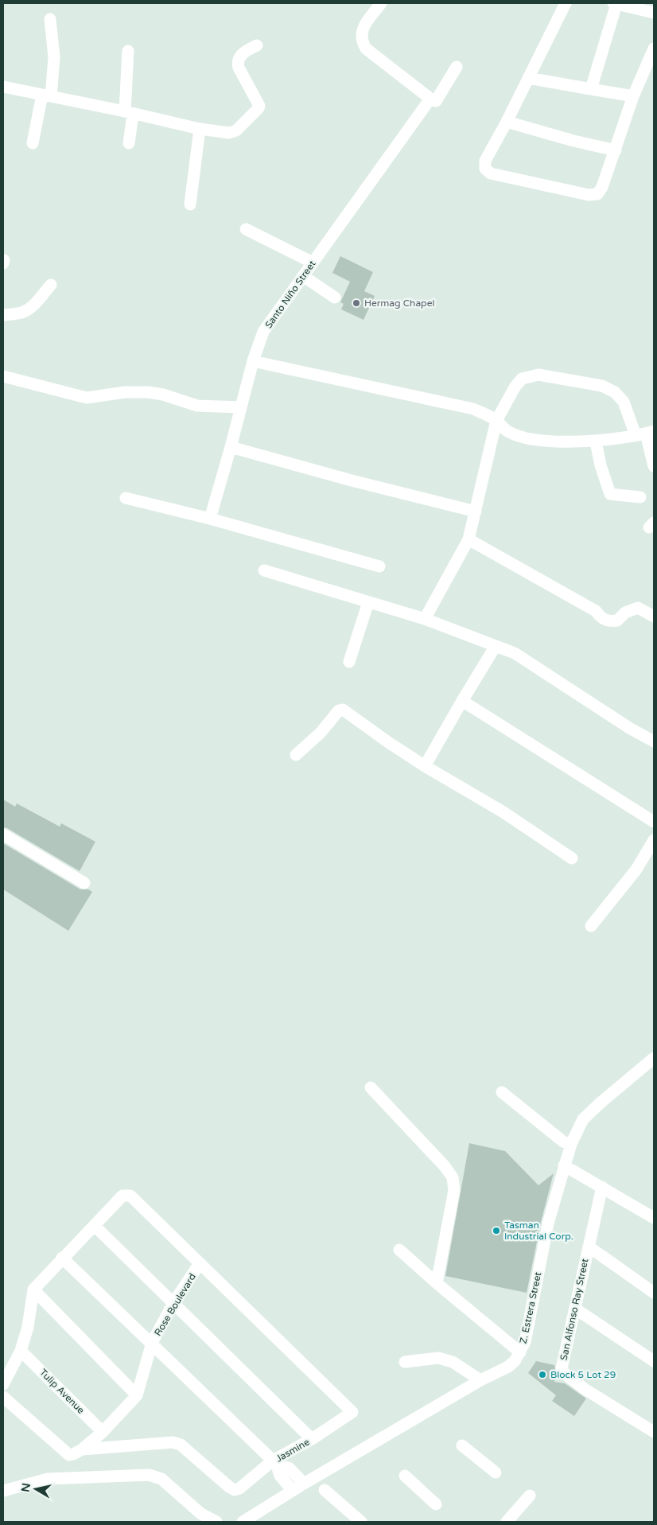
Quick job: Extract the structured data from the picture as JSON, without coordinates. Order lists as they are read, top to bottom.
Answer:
{
  "streets": {
    "street": [
      "Santo Niño Street",
      "Rose Boulevard",
      "Z. Estrera Street",
      "San Alfonso Ray Street",
      "Tulip Avenue",
      "Jasmine"
    ]
  },
  "crossings": [
    ["Rose Boulevard", "Tulip Avenue"],
    ["Rose Boulevard", "Jasmine"]
  ],
  "places": ["Hermag Chapel", "Tasman Industrial Corp.", "Block 5 Lot 29"],
  "north": "left"
}
